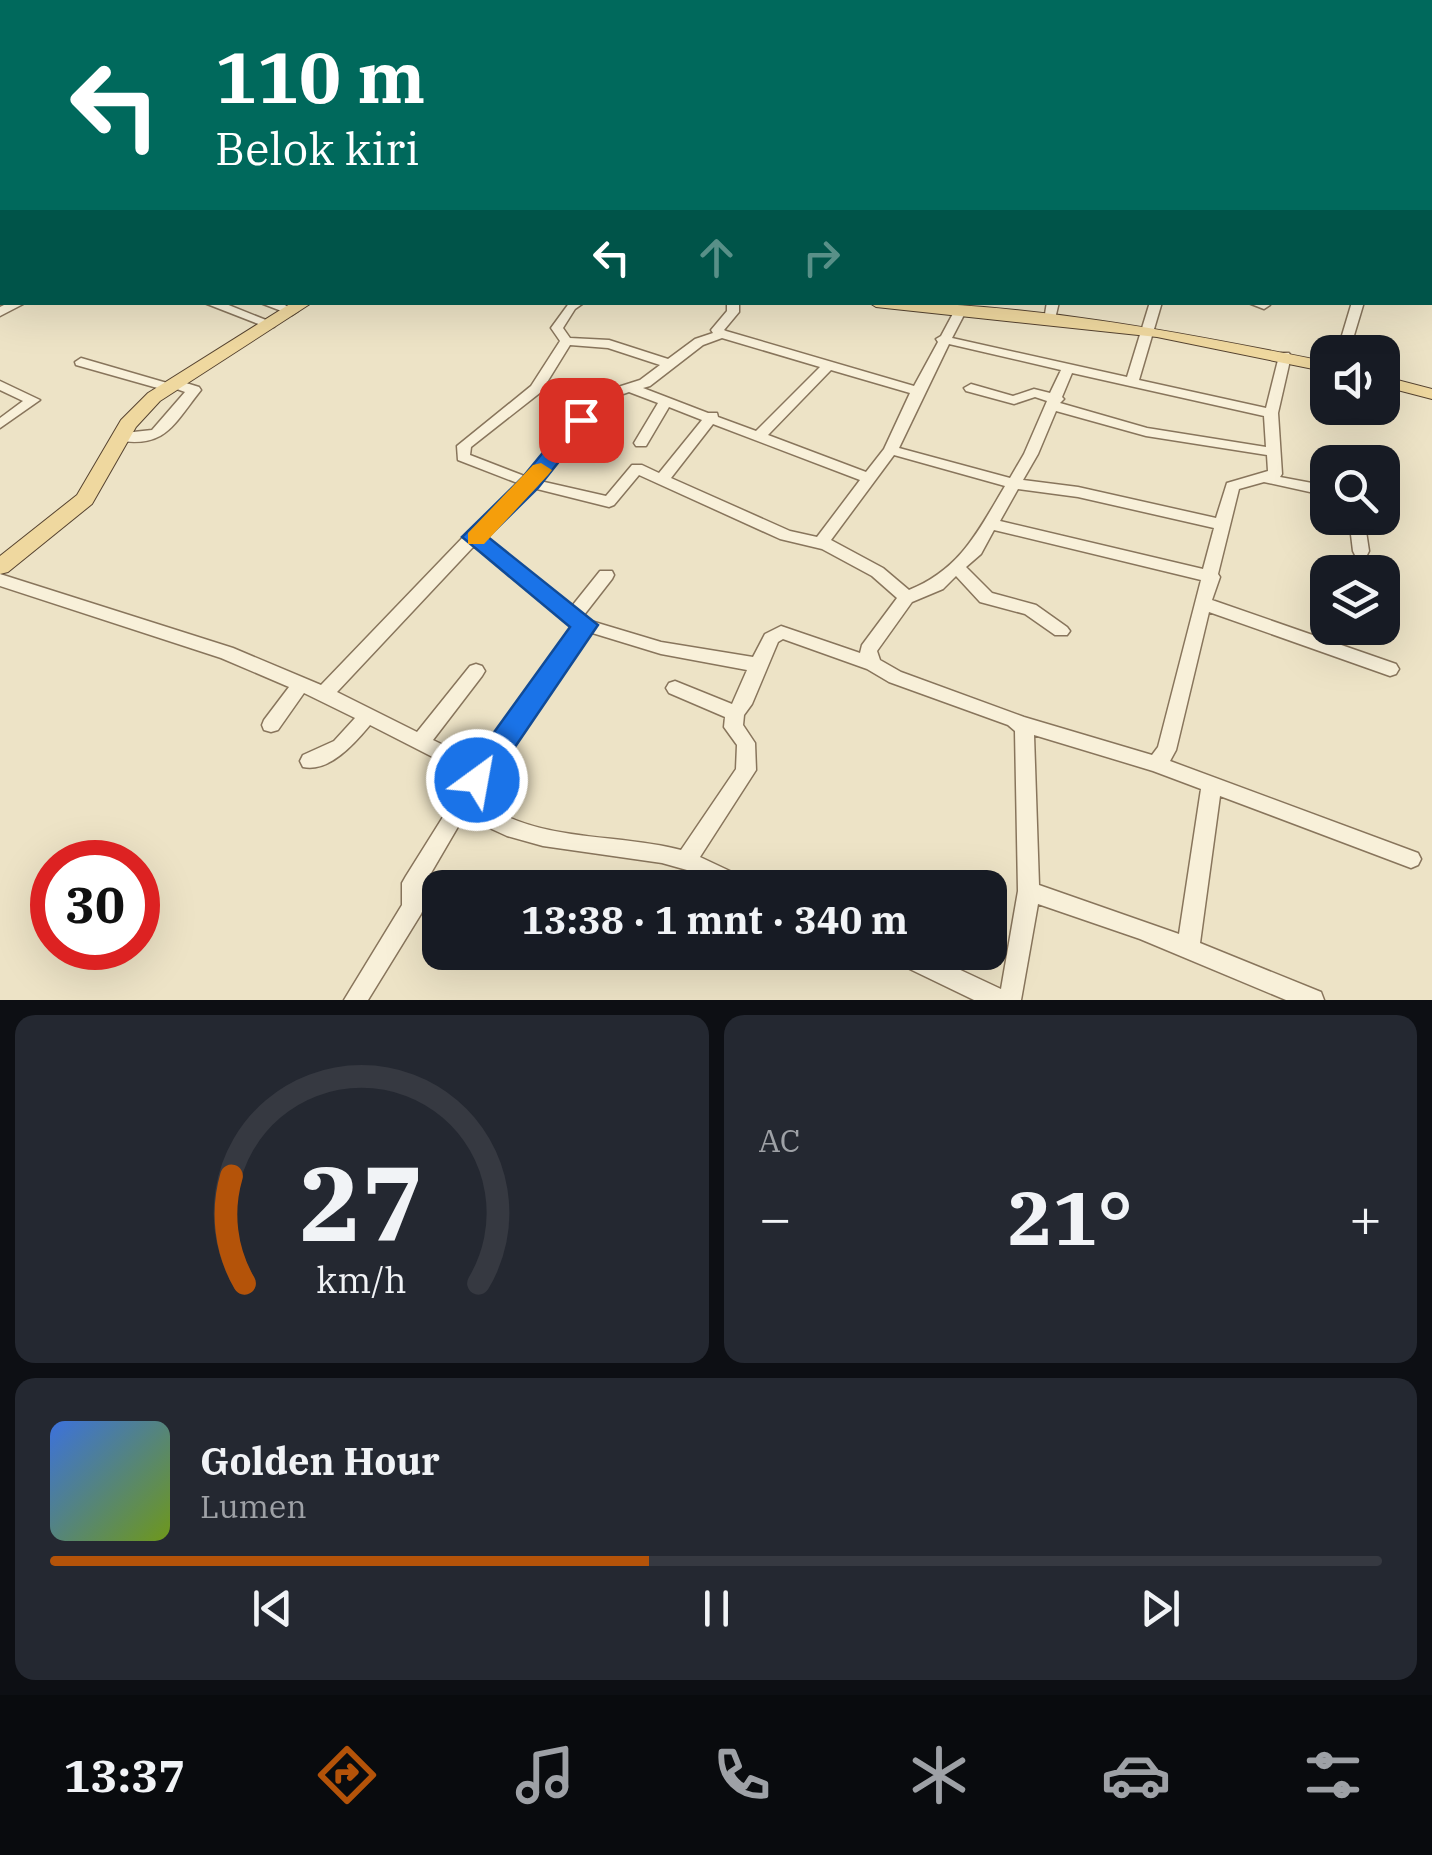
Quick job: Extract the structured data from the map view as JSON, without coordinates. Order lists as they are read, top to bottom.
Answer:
{
  "page": {
    "turn": ["110 m", "Belok kiri"],
    "limit": "30",
    "trip": "13:38 · 1 mnt · 340 m",
    "tile": "AC",
    "heat": ["−", "21°", "+"],
    "song": ["Golden Hour", "Lumen"],
    "tabs": "13:37",
    "gauge": ["27", "km/h"]
  }
}
